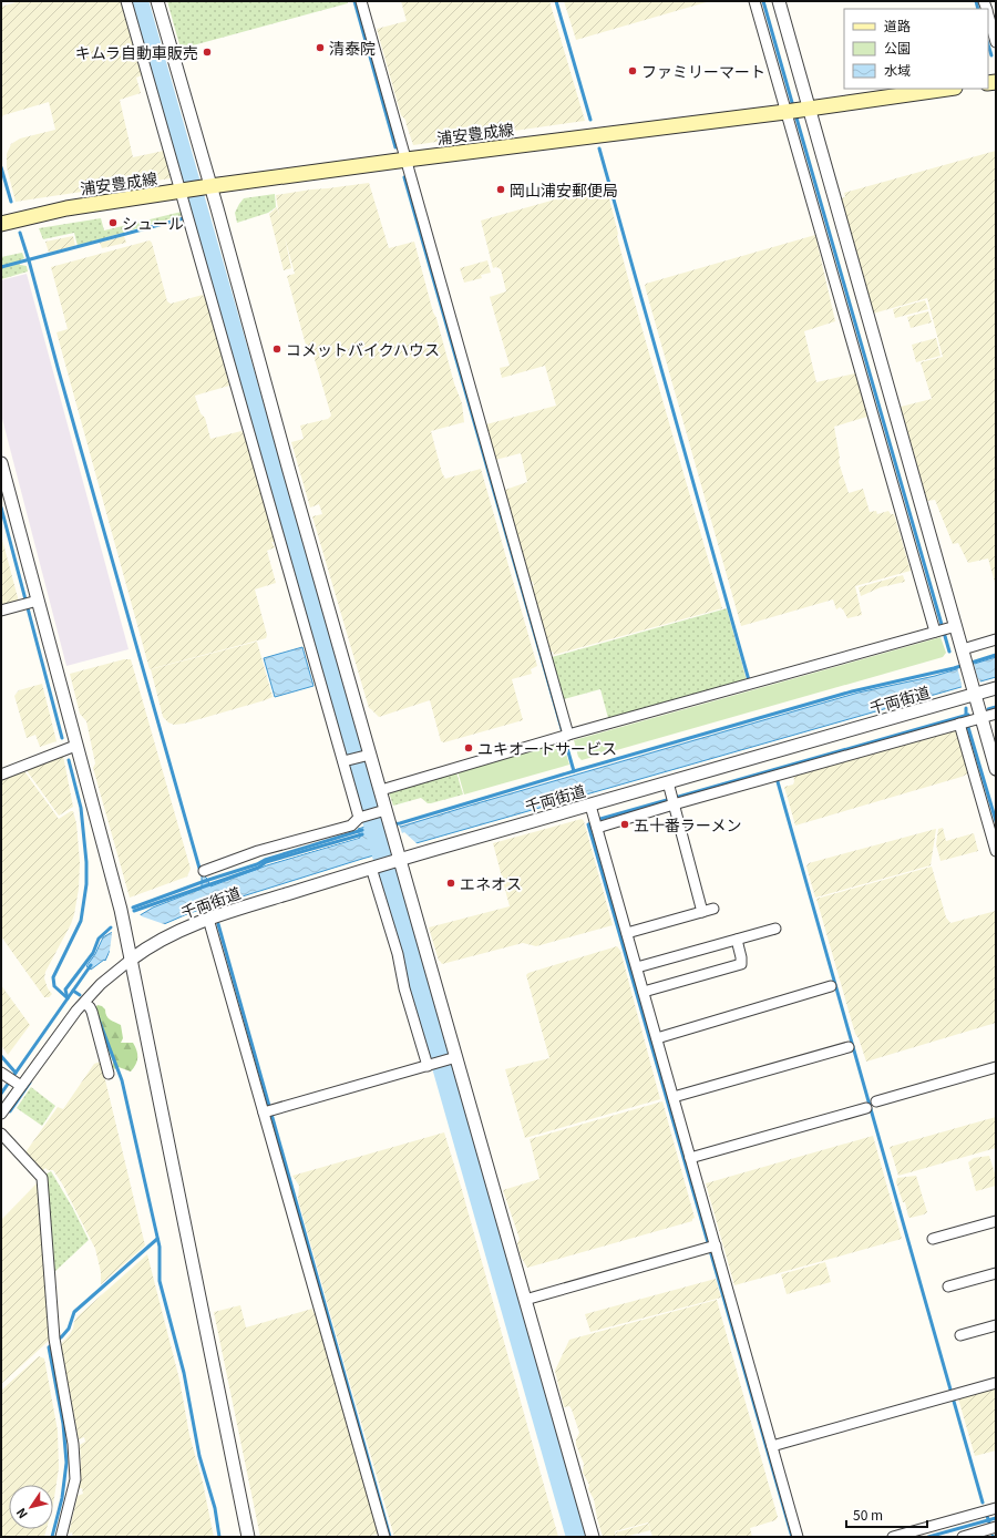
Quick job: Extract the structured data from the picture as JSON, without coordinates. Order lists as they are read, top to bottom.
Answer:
{
  "streets": {
    "main road": ["浦安豊成線"],
    "street": ["千両街道"]
  },
  "places": [
    "清泰院",
    "キムラ自動車販売",
    "ファミリーマート",
    "岡山浦安郵便局",
    "シュール",
    "コメットバイクハウス",
    "ユキオートサービス",
    "五十番ラーメン",
    "エネオス"
  ],
  "legend": ["道路", "公園", "水域"],
  "scale_bar": "50 m",
  "north": "bottom left"
}
